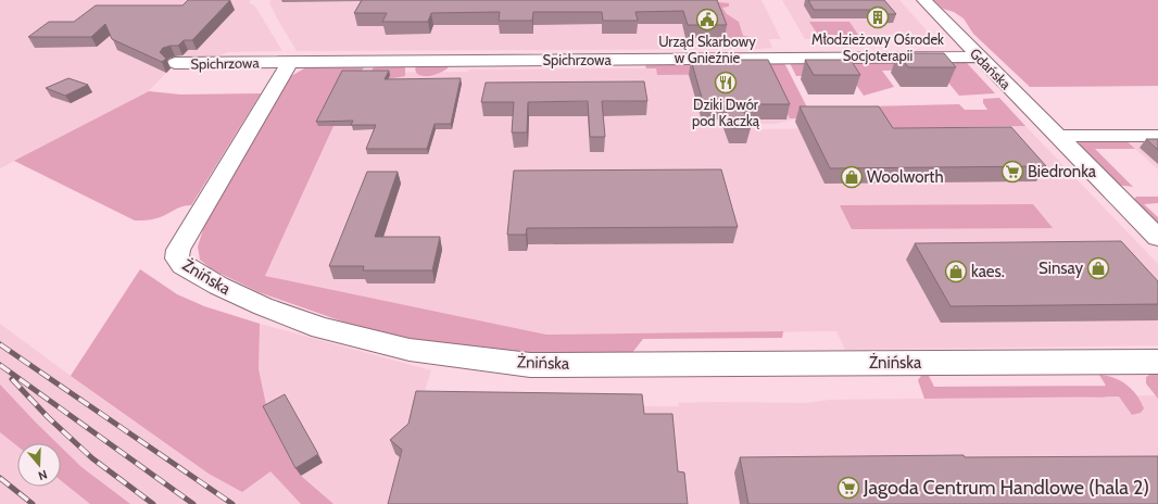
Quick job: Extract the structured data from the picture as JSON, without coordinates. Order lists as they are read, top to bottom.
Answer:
{
  "streets": {
    "street": ["Spichrzowa", "Gdańska", "Żnińska"]
  },
  "crossings": [
    ["Spichrzowa", "Gdańska"],
    ["Spichrzowa", "Żnińska"]
  ],
  "places": {
    "building": ["Młodzieżowy Ośrodek Socjoterapii"],
    "public building": ["Urząd Skarbowy w Gnieźnie"],
    "restaurant": ["Dziki Dwór pod Kaczką"],
    "supermarket": ["Biedronka", "Jagoda Centrum Handlowe (hala 2)"],
    "shop": ["Woolworth", "Sinsay", "kaes."]
  },
  "north": "bottom"
}
